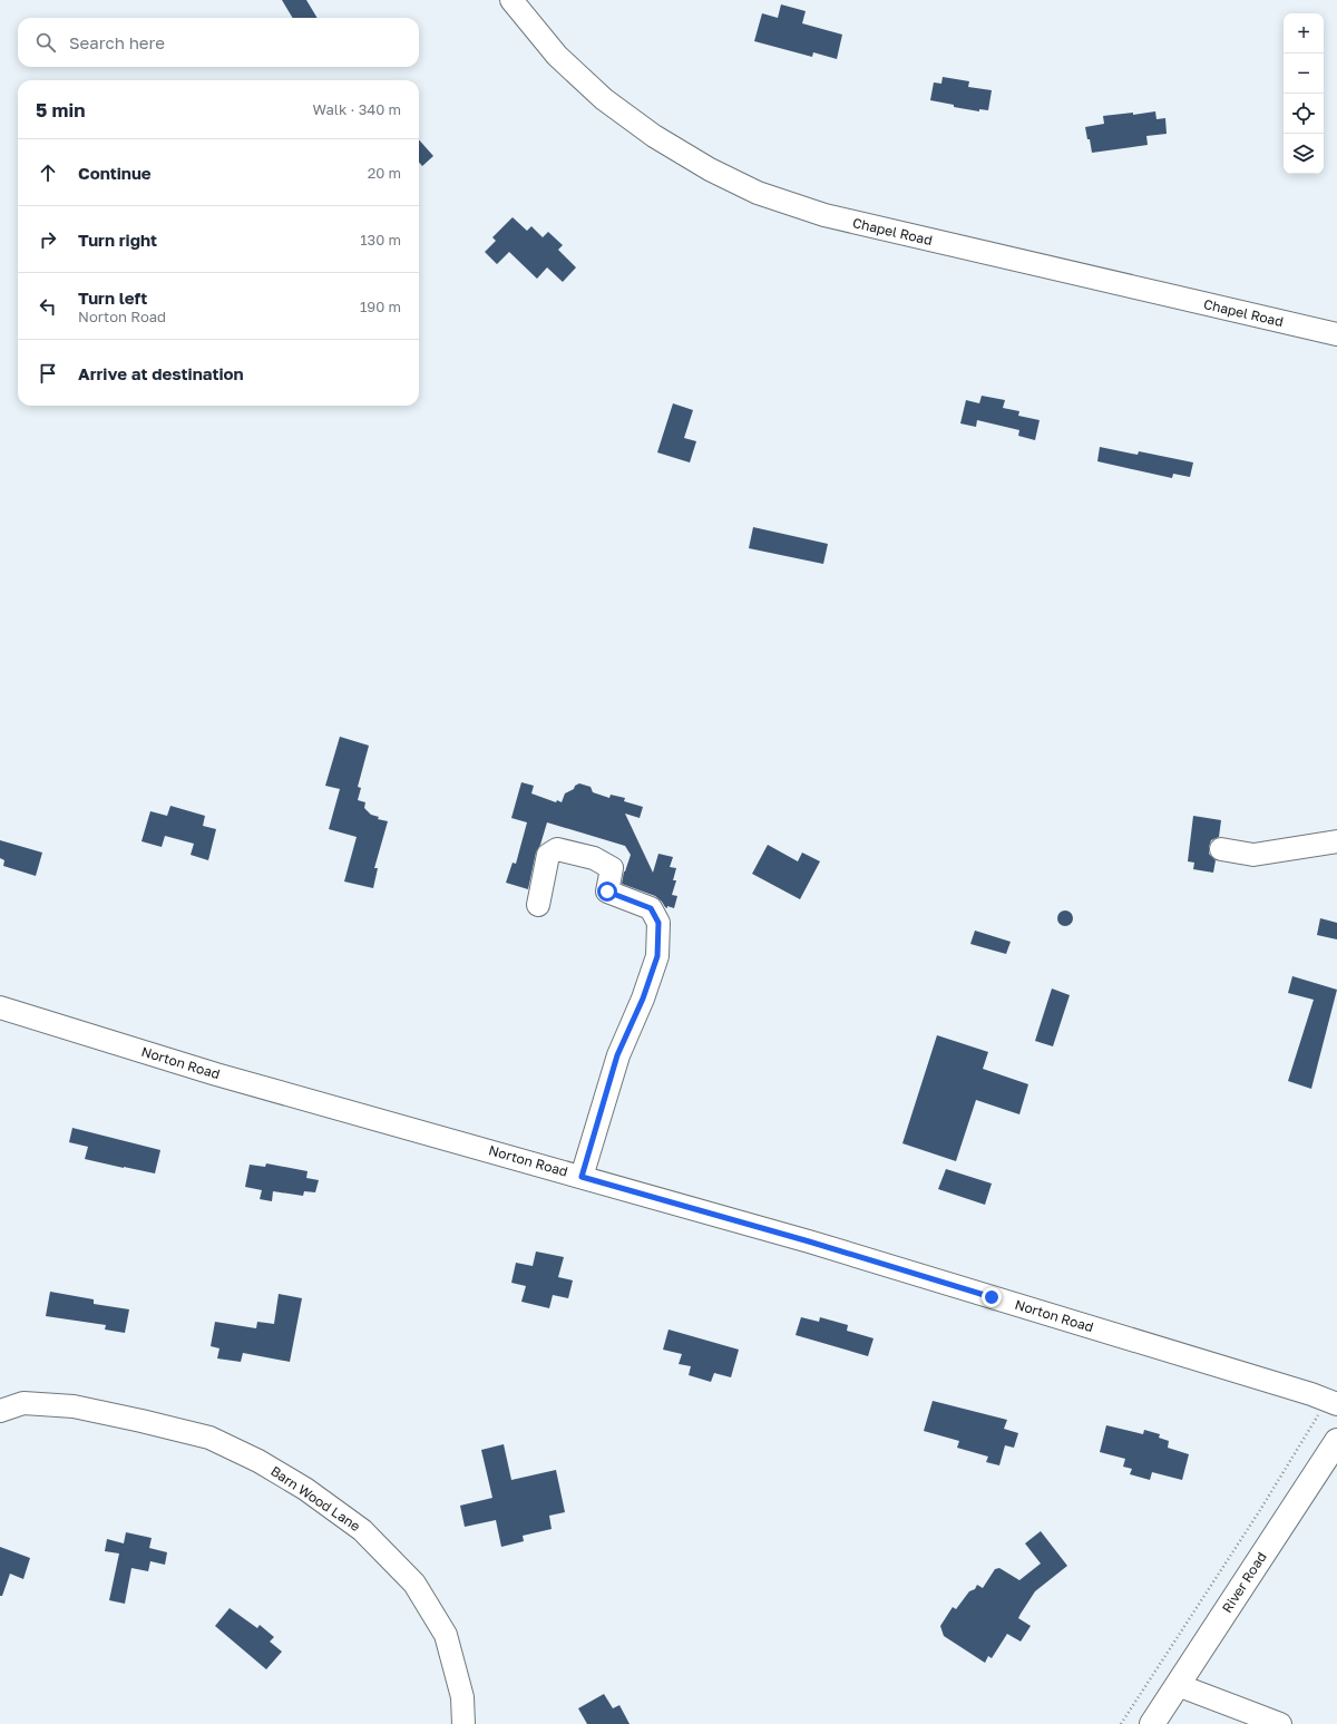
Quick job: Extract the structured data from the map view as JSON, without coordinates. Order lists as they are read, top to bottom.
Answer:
{
  "streets": {
    "main road": ["River Road"],
    "street": ["Chapel Road", "Norton Road", "Barn Wood Lane"]
  },
  "page": {
    "map_buttons": ["+", "−"],
    "search": "Search here",
    "heading": ["5 min", "Walk · 340 m"],
    "list": [
      ["Continue", "20 m"],
      ["Turn right", "130 m"],
      ["Turn left", "Norton Road", "190 m"],
      "Arrive at destination"
    ]
  }
}
